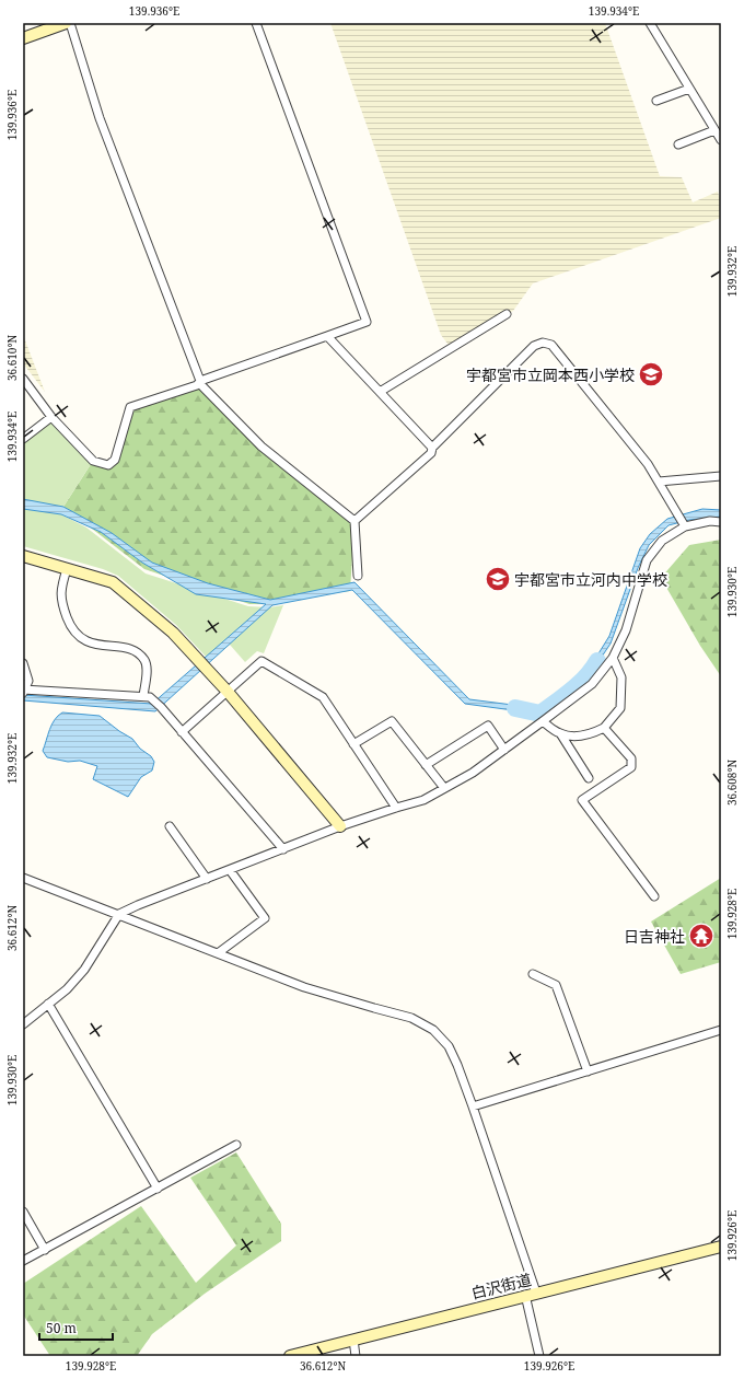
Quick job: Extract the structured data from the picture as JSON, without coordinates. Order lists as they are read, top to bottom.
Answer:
{
  "streets": {
    "street": ["白沢街道"]
  },
  "places": {
    "school or university": ["宇都宮市立岡本西小学校", "宇都宮市立河内中学校"],
    "temple": ["日吉神社"]
  },
  "scale_bar": "50 m",
  "coordinates": [
    "139.936°E",
    "139.934°E",
    "139.932°E",
    "36.610°N",
    "139.930°E",
    "36.608°N",
    "139.928°E",
    "36.612°N",
    "139.926°E"
  ]
}
